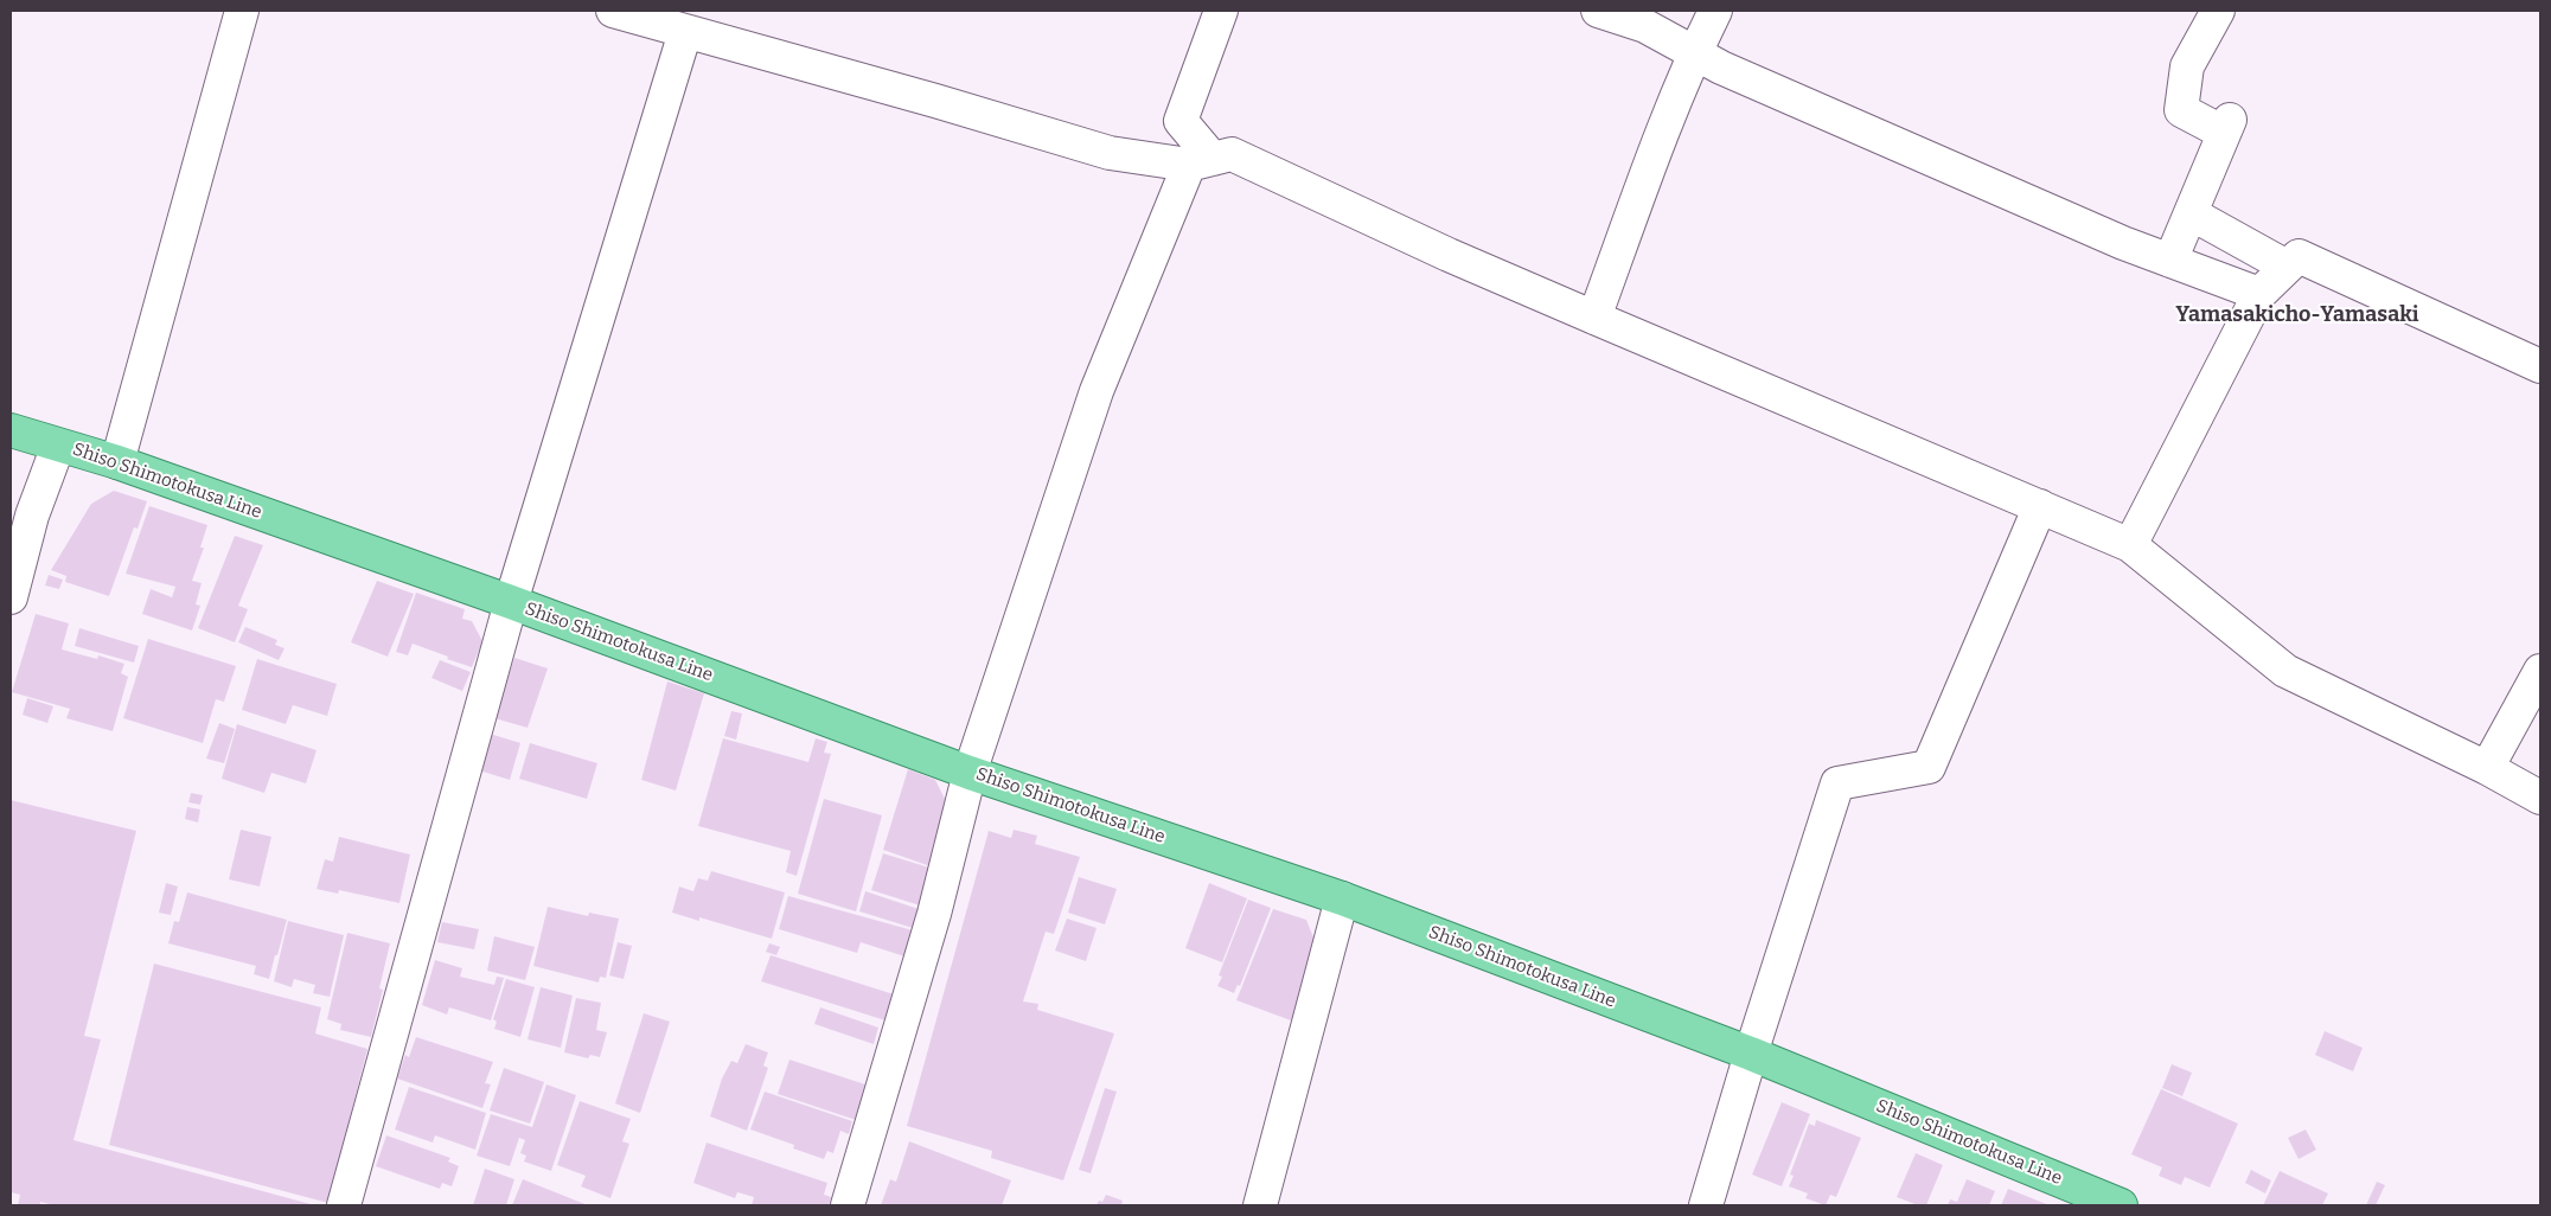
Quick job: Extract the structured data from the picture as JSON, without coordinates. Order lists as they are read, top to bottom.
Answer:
{
  "streets": {
    "main road": ["Shiso Shimotokusa Line"]
  },
  "districts": ["Yamasakicho-Yamasaki"]
}
